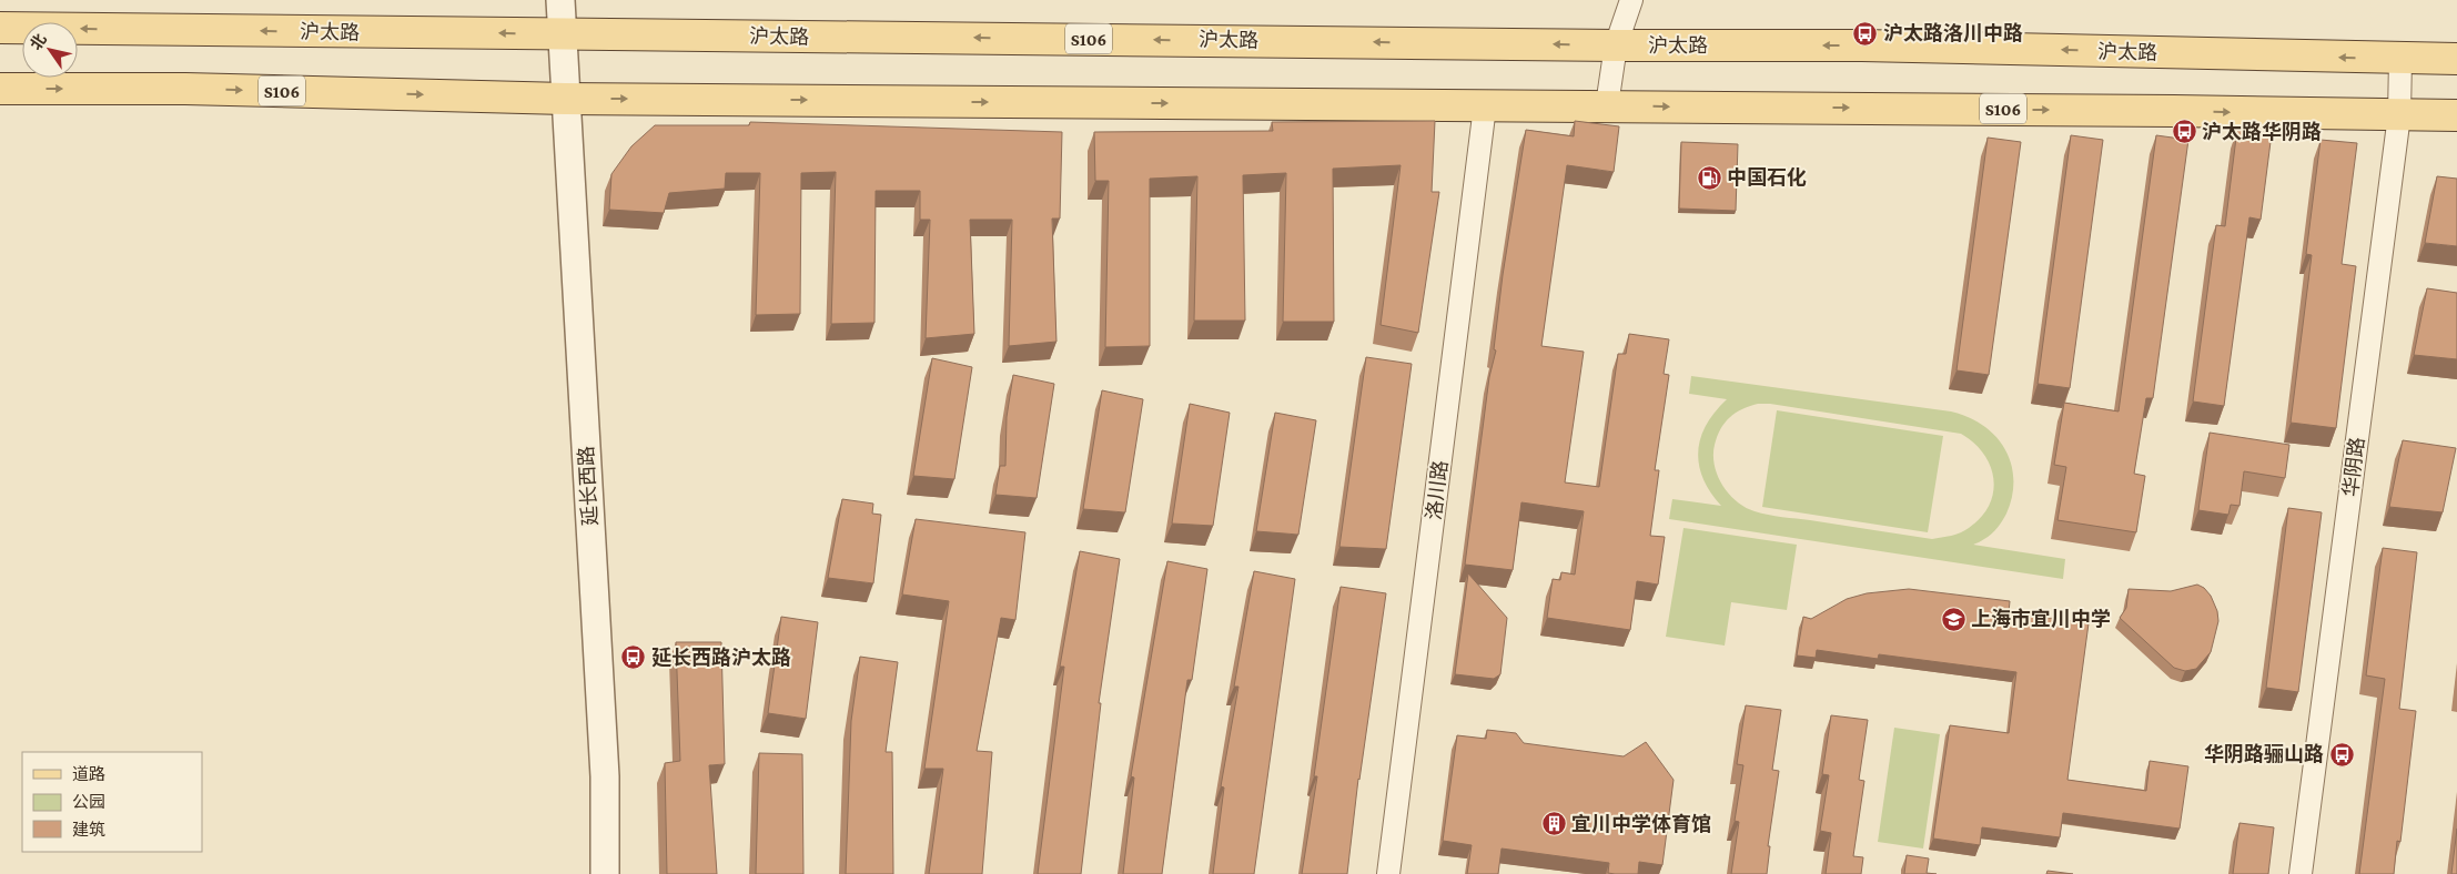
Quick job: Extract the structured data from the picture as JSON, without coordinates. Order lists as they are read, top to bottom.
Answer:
{
  "streets": {
    "main road": ["沪太路", "S106"],
    "street": ["华阴路", "延长西路", "洛川路"]
  },
  "crossings": [
    ["沪太路", "华阴路"],
    ["沪太路", "延长西路"],
    ["S106", "华阴路"],
    ["S106", "延长西路"],
    ["S106", "洛川路"]
  ],
  "places": {
    "bus stop": [
      "沪太路洛川中路",
      "沪太路华阴路",
      "延长西路沪太路",
      "华阴路骊山路"
    ],
    "fuel station": ["中国石化"],
    "school or university": ["上海市宜川中学"],
    "building": ["宜川中学体育馆"]
  },
  "legend": ["道路", "公园", "建筑"],
  "north": "top left"
}
